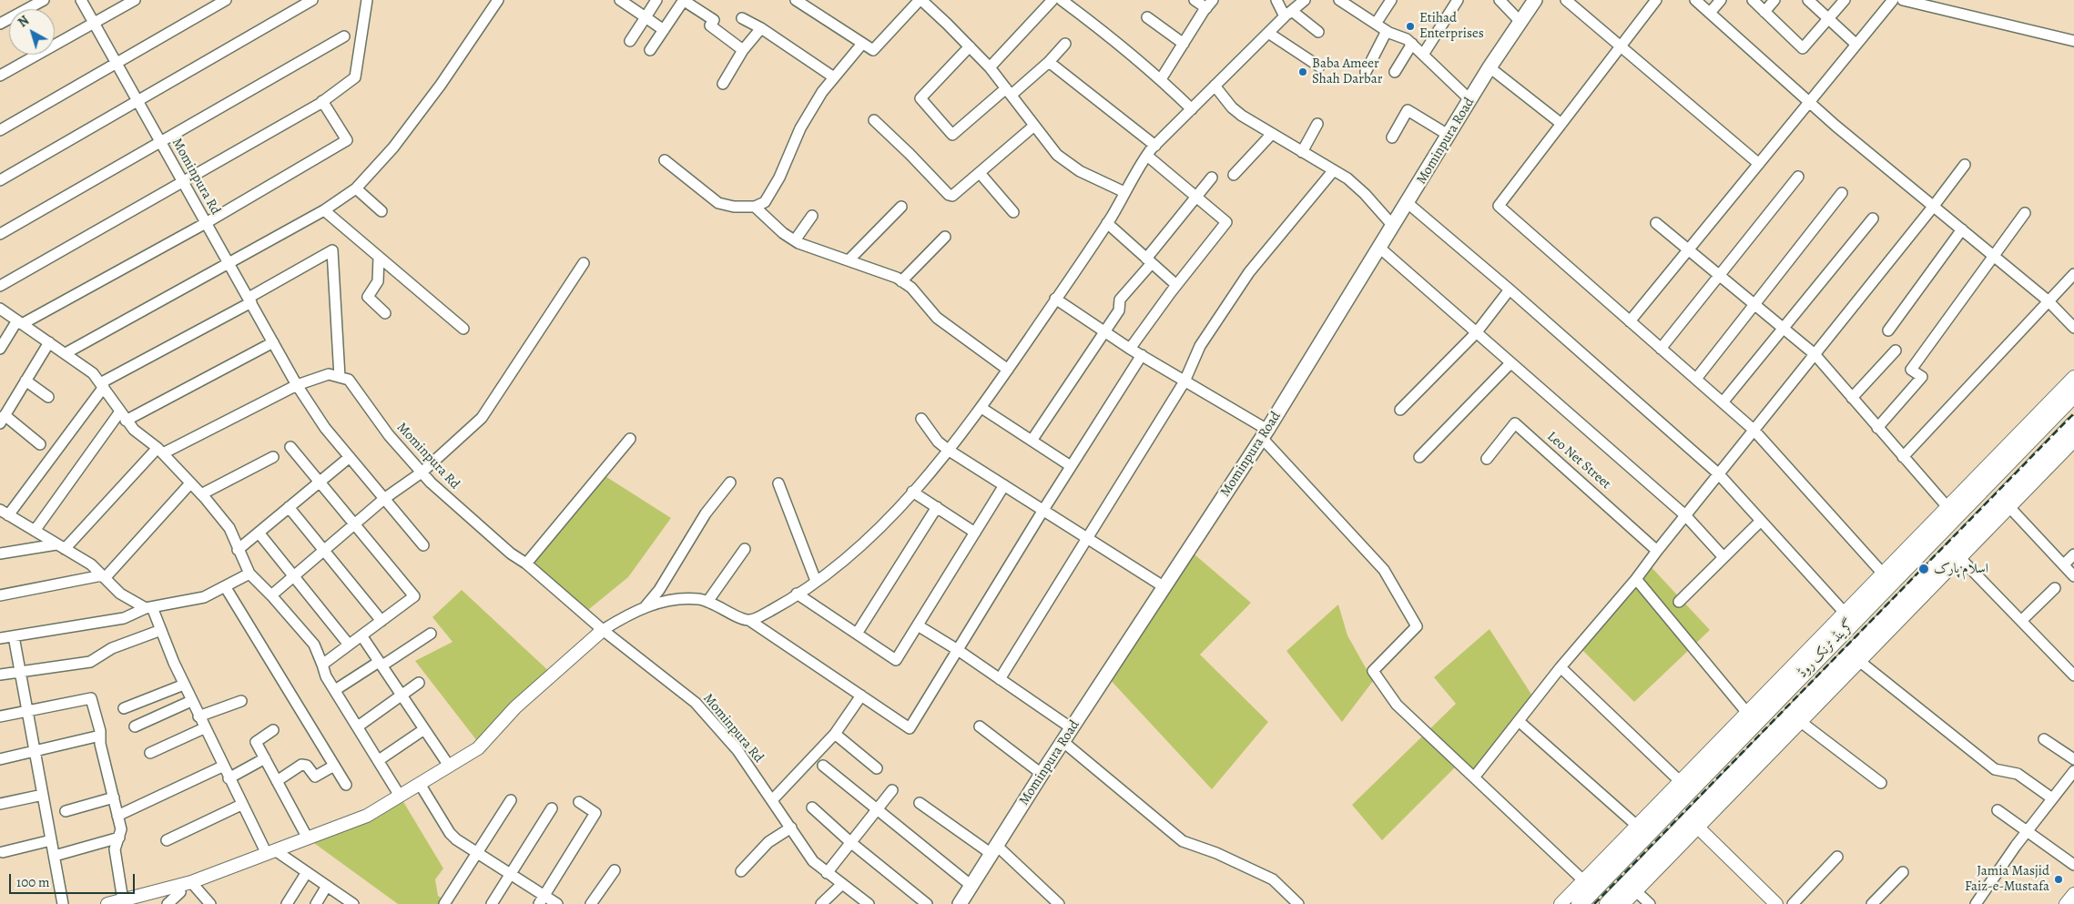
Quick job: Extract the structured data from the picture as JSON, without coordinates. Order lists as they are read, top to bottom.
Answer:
{
  "streets": {
    "main road": ["Mominpura Road", "گرینڈ ٹرنک روڈ"],
    "street": ["Mominpura Rd", "Leo Net Street"]
  },
  "places": [
    "Etihad Enterprises",
    "Baba Ameer Shah Darbar",
    "اسلام پارک",
    "Jamia Masjid Faiz-e-Mustafa"
  ],
  "scale_bar": "100 m",
  "north": "top left"
}
